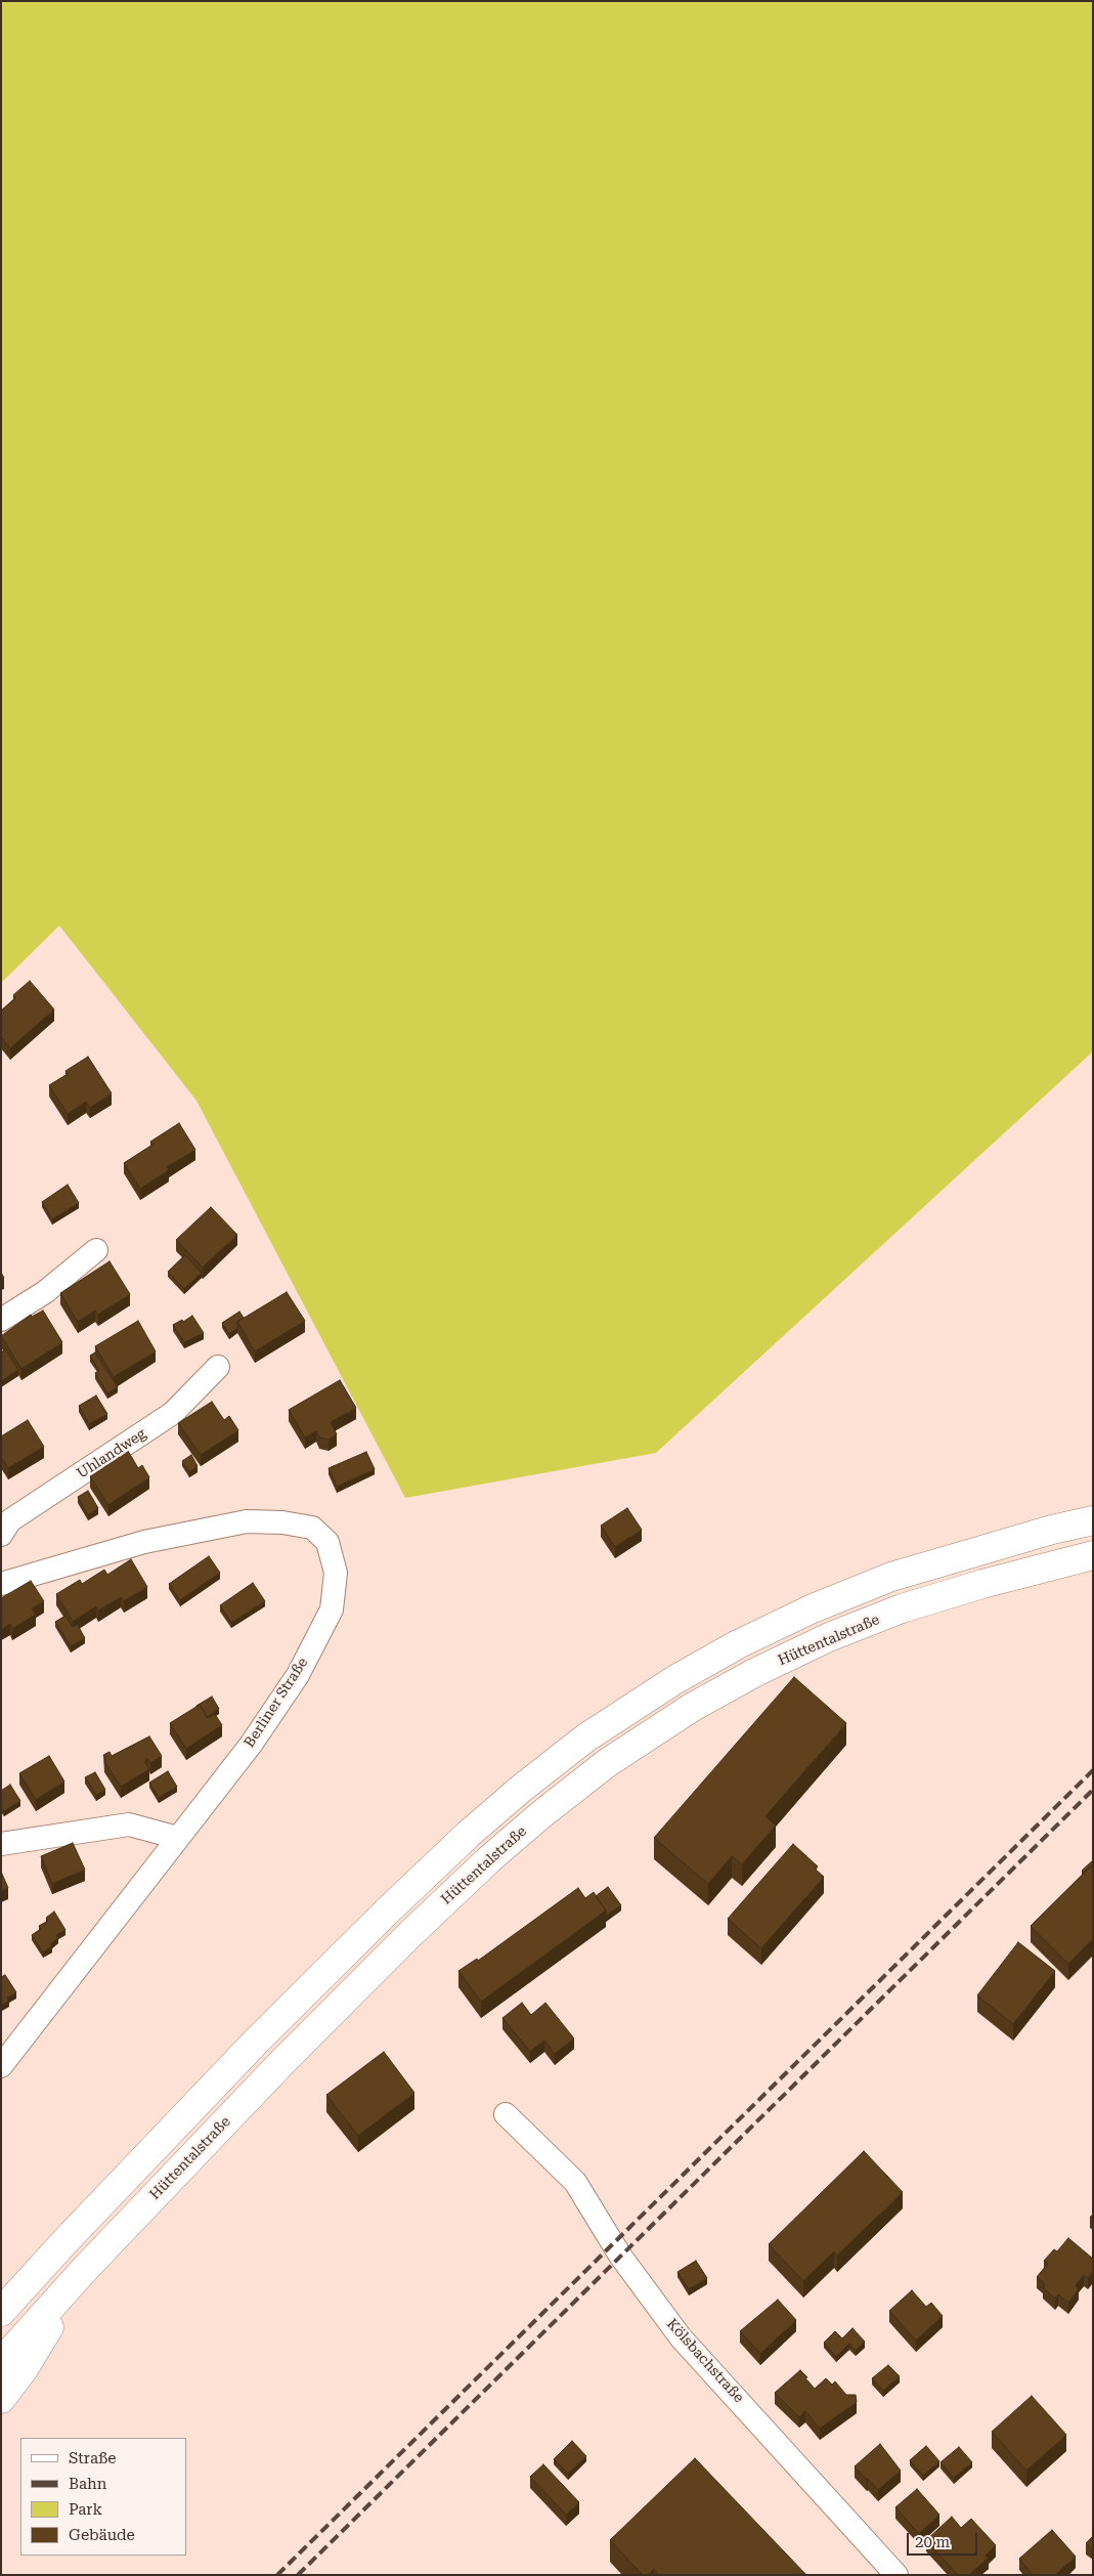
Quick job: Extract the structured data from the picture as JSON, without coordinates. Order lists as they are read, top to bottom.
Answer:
{
  "streets": {
    "highway": ["Hüttentalstraße"],
    "street": ["Uhlandweg", "Berliner Straße", "Kölsbachstraße"]
  },
  "legend": [
    "Straße",
    "Bahn",
    "Park",
    "Gebäude"
  ],
  "scale_bar": "20 m"
}
